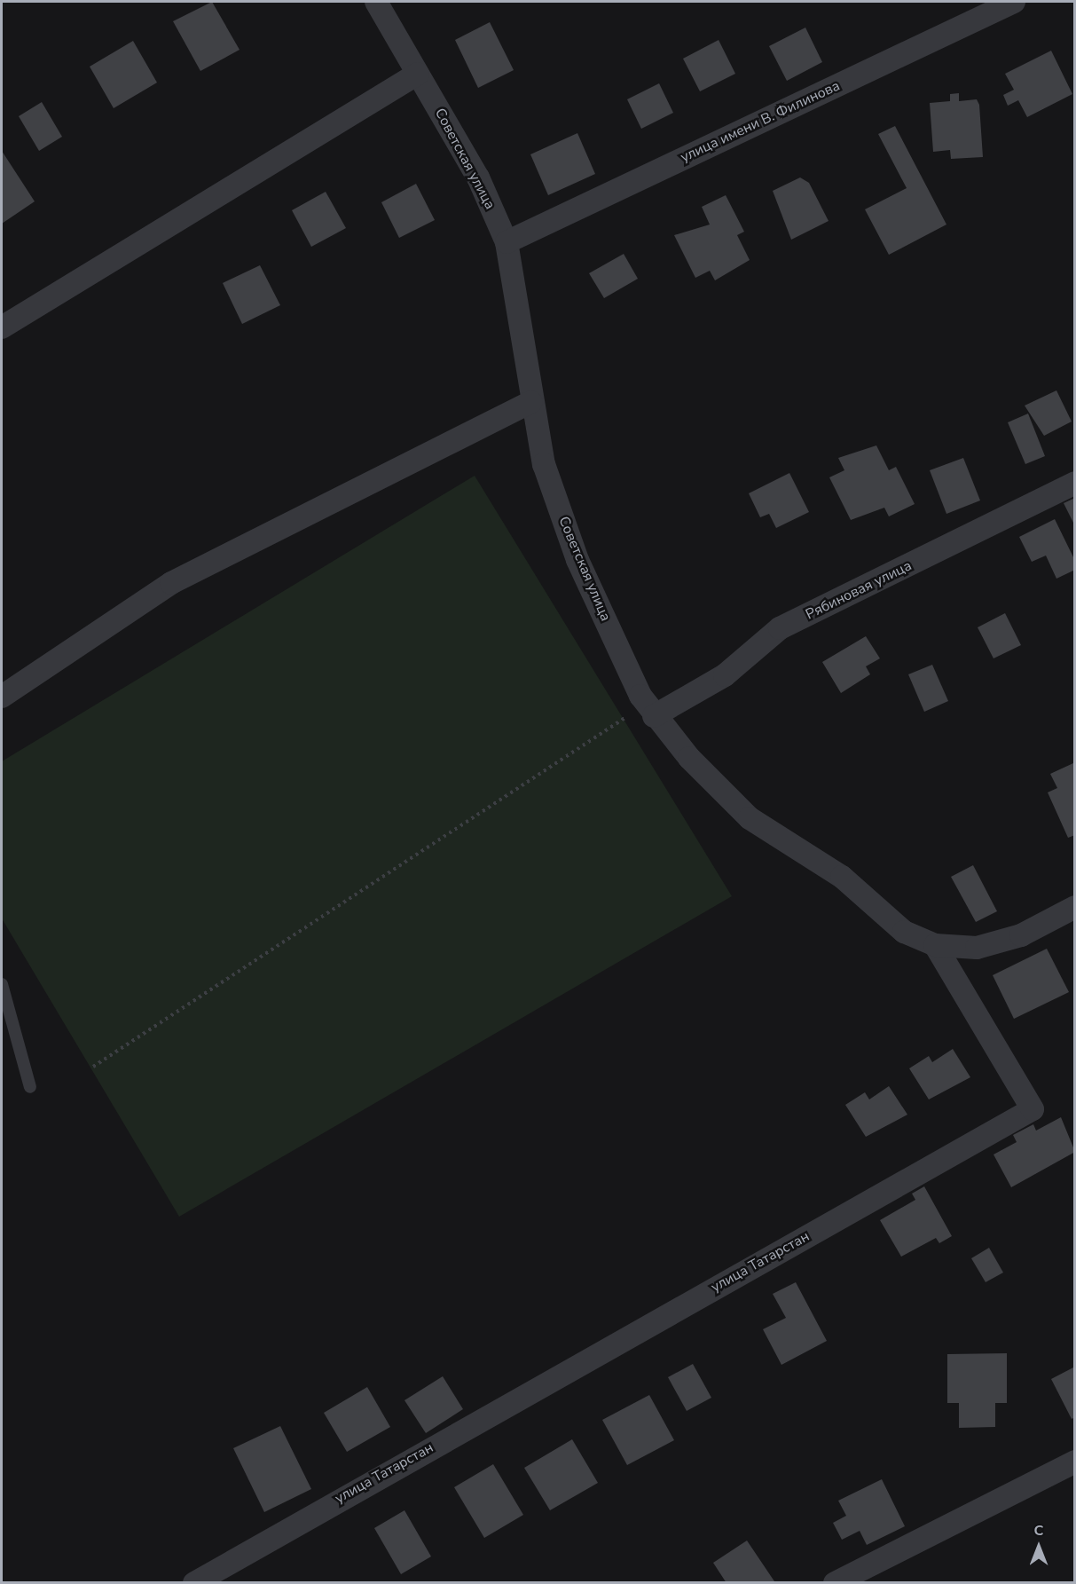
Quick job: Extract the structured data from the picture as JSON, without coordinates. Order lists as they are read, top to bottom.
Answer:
{
  "streets": {
    "street": [
      "улица имени В. Филинова",
      "Советская улица",
      "Рябиновая улица",
      "улица Татарстан"
    ]
  },
  "crossings": [
    ["улица имени В. Филинова", "Советская улица"],
    ["Советская улица", "Рябиновая улица"],
    ["Советская улица", "улица Татарстан"]
  ],
  "north": "top"
}
